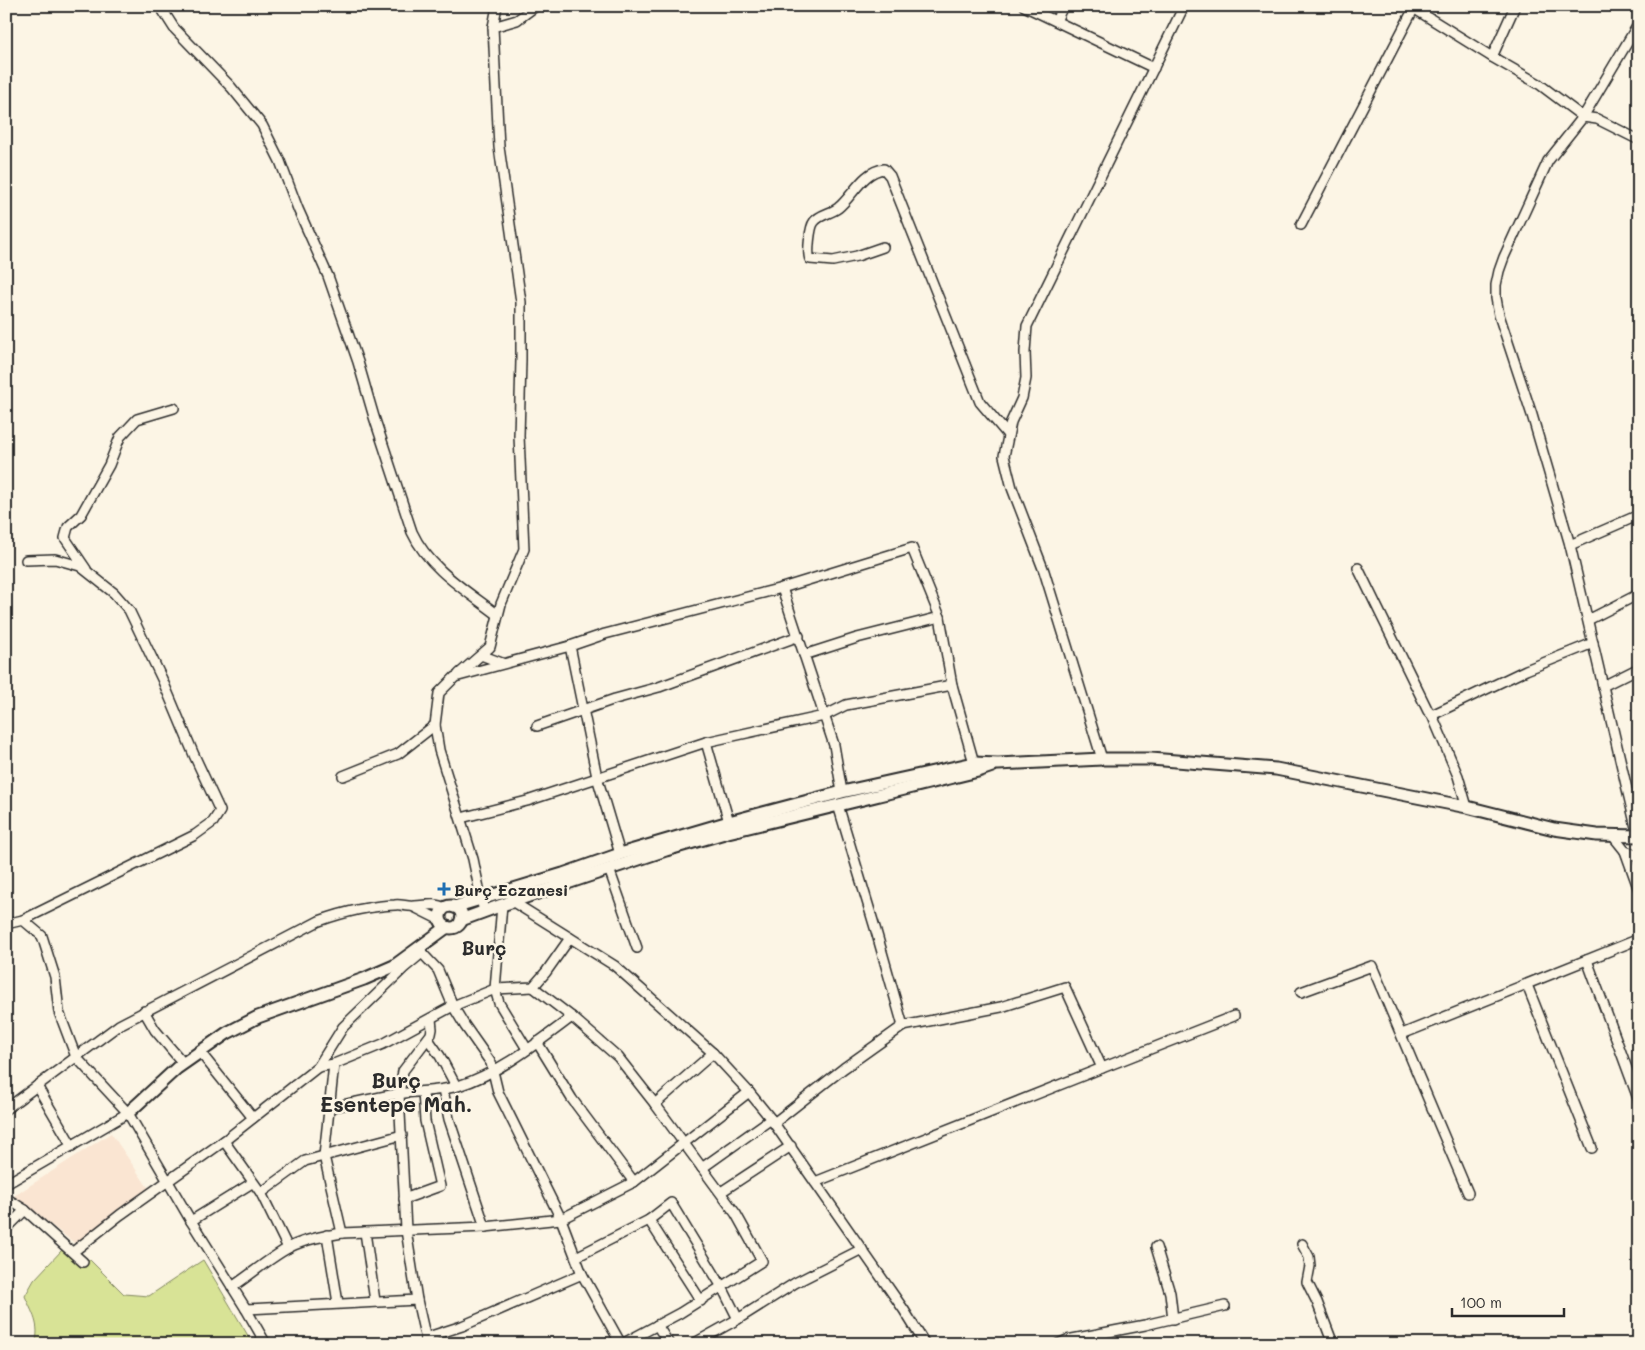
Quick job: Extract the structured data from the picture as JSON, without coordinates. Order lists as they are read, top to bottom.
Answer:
{
  "districts": ["Burç", "Burç Esentepe Mah."],
  "places": {
    "health": ["Burç Eczanesi"]
  },
  "scale_bar": "100 m"
}
